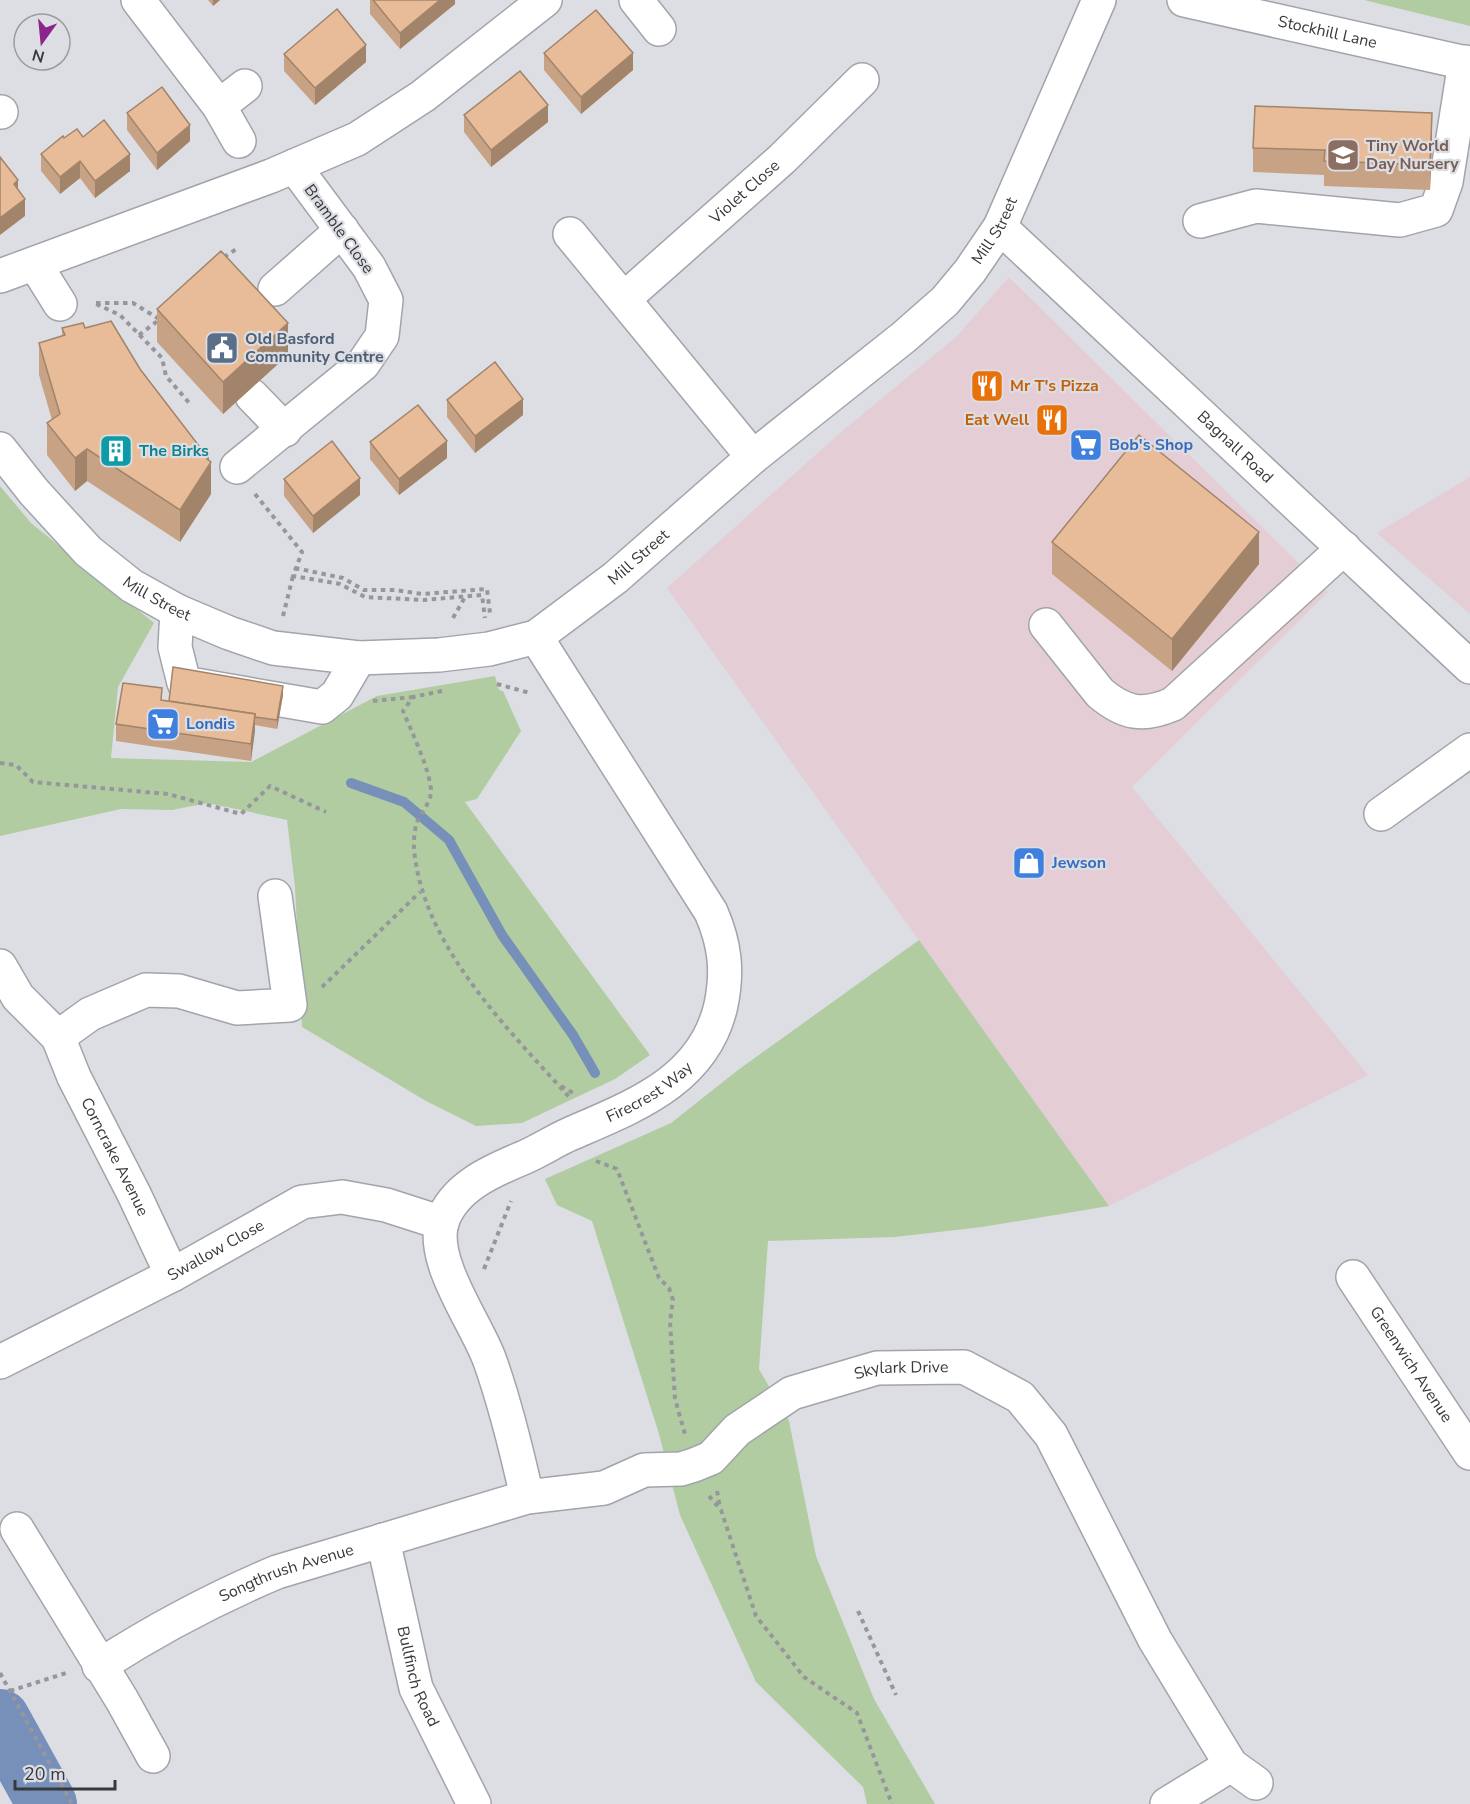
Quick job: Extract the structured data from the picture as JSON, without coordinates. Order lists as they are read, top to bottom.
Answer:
{
  "streets": {
    "street": [
      "Stockhill Lane",
      "Violet Close",
      "Bramble Close",
      "Mill Street",
      "Bagnall Road",
      "Firecrest Way",
      "Corncrake Avenue",
      "Swallow Close",
      "Greenwich Avenue",
      "Skylark Drive",
      "Songthrush Avenue",
      "Bullfinch Road"
    ]
  },
  "crossings": [
    ["Mill Street", "Bagnall Road"],
    ["Mill Street", "Firecrest Way"],
    ["Firecrest Way", "Swallow Close"],
    ["Corncrake Avenue", "Swallow Close"],
    ["Skylark Drive", "Songthrush Avenue"],
    ["Songthrush Avenue", "Bullfinch Road"]
  ],
  "places": {
    "school or university": ["Tiny World Day Nursery"],
    "public building": ["Old Basford Community Centre"],
    "restaurant": ["Mr T's Pizza", "Eat Well"],
    "supermarket": ["Bob's Shop", "Londis"],
    "building": ["The Birks"],
    "shop": ["Jewson"]
  },
  "scale_bar": "20 m",
  "north": "bottom"
}
